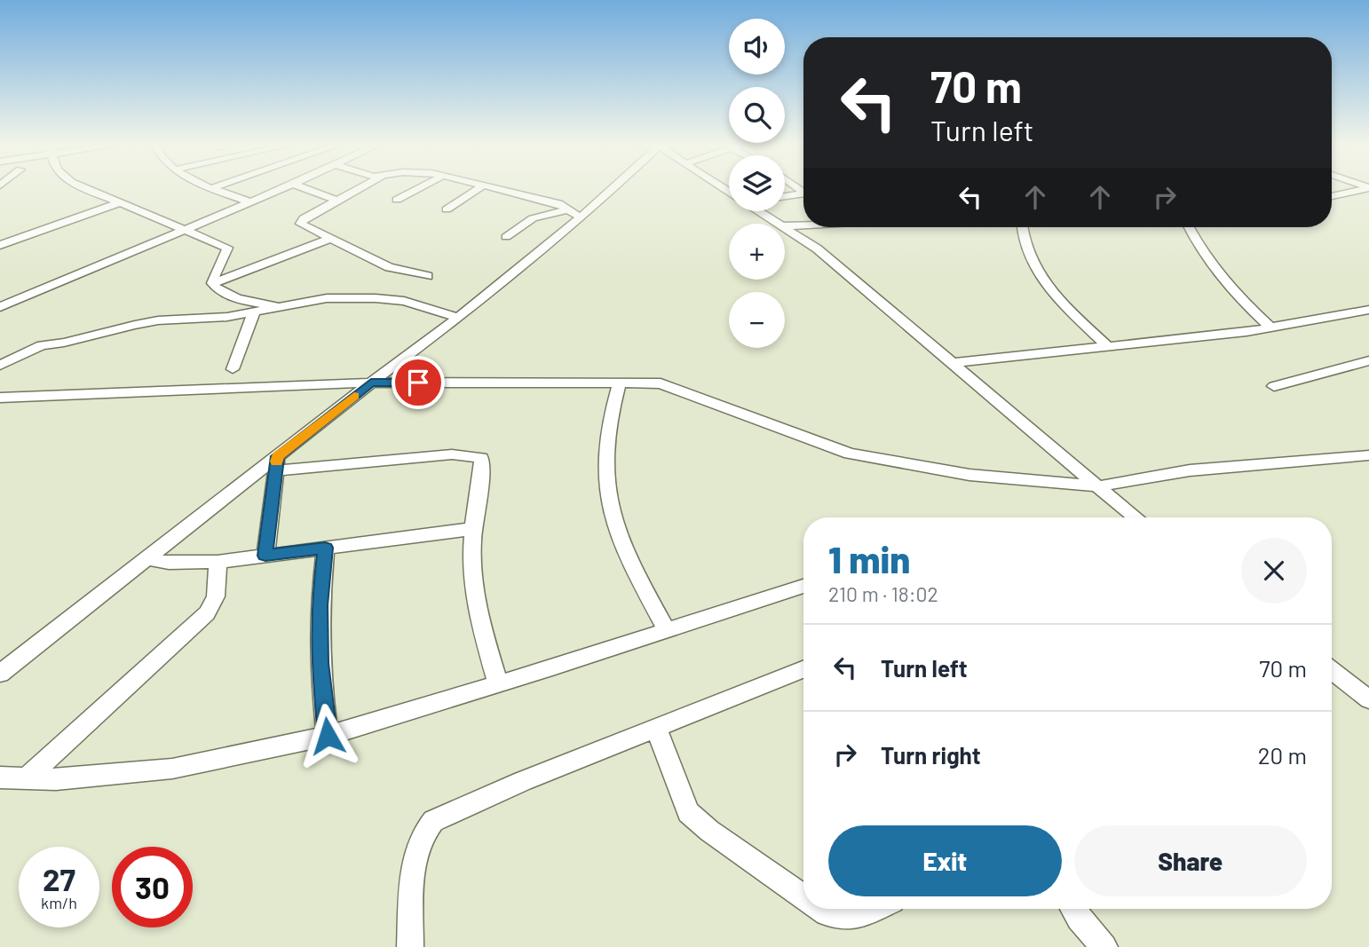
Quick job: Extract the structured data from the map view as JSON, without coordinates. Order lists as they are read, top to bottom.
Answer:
{
  "page": {
    "map_buttons": ["+", "−"],
    "turn": ["70 m", "Turn left"],
    "heading": ["1 min", "210 m · 18:02"],
    "list": [
      {
        "name": "Turn left",
        "value": "70 m"
      },
      {
        "name": "Turn right",
        "value": "20 m"
      }
    ],
    "buttons": ["Exit", "Share"],
    "speed": "27 km/h",
    "limit": "30"
  }
}
